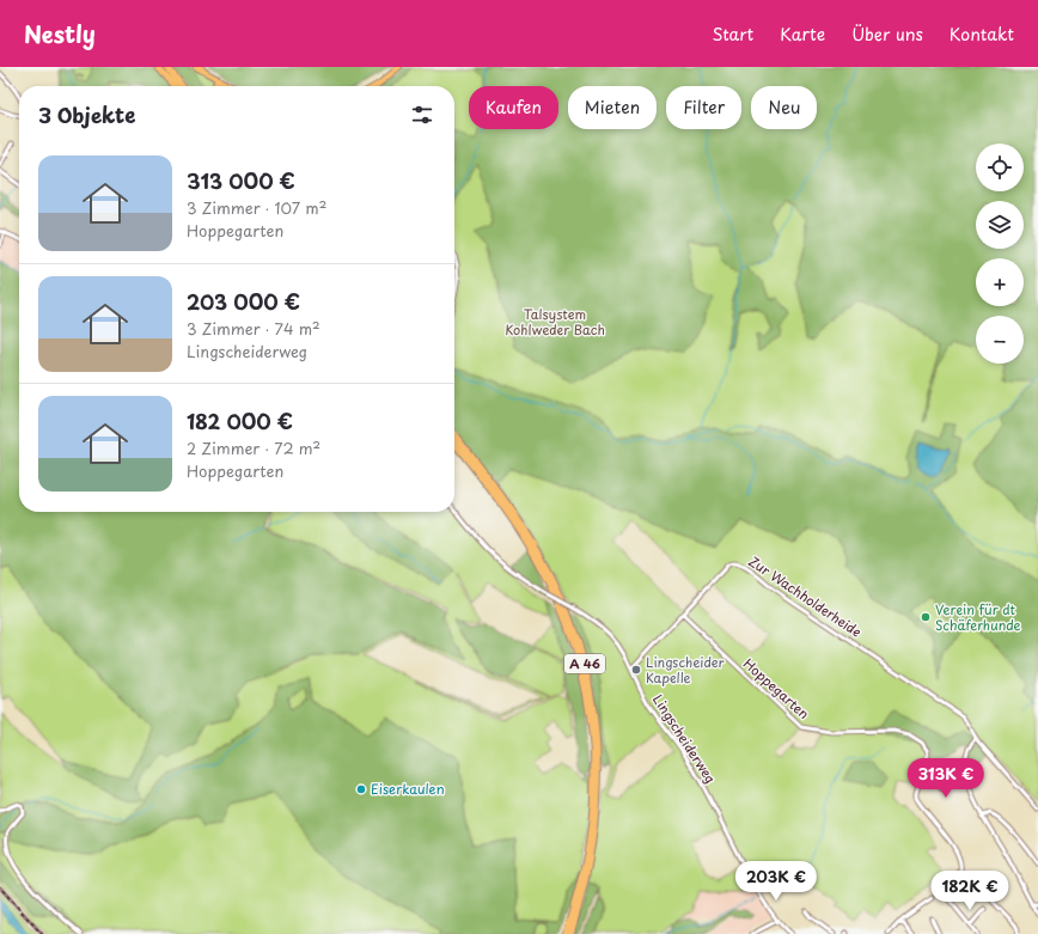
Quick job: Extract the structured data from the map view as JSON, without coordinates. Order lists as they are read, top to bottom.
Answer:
{
  "streets": {
    "highway": ["A 46"],
    "street": ["Zur Wachholderheide", "Hoppegarten", "Lingscheiderweg"]
  },
  "crossings": [
    ["Zur Wachholderheide", "Hoppegarten"],
    ["Zur Wachholderheide", "Lingscheiderweg"]
  ],
  "parks": ["Talsystem Kohlweder Bach"],
  "places": ["Verein für dt Schäferhunde", "Lingscheider Kapelle", "Eiserkaulen"],
  "page": {
    "header": "Nestly",
    "nav": [
      "Start",
      "Karte",
      "Über uns",
      "Kontakt"
    ],
    "chip": [
      "Kaufen",
      "Mieten",
      "Filter",
      "Neu"
    ],
    "heading": "3 Objekte",
    "map_buttons": ["+", "−"],
    "list": [
      {
        "name": "313 000 €",
        "note": "3 Zimmer · 107 m² · Hoppegarten"
      },
      {
        "name": "203 000 €",
        "note": "3 Zimmer · 74 m² · Lingscheiderweg"
      },
      {
        "name": "182 000 €",
        "note": "2 Zimmer · 72 m² · Hoppegarten"
      }
    ],
    "price": ["313K €", "203K €", "182K €"]
  }
}
